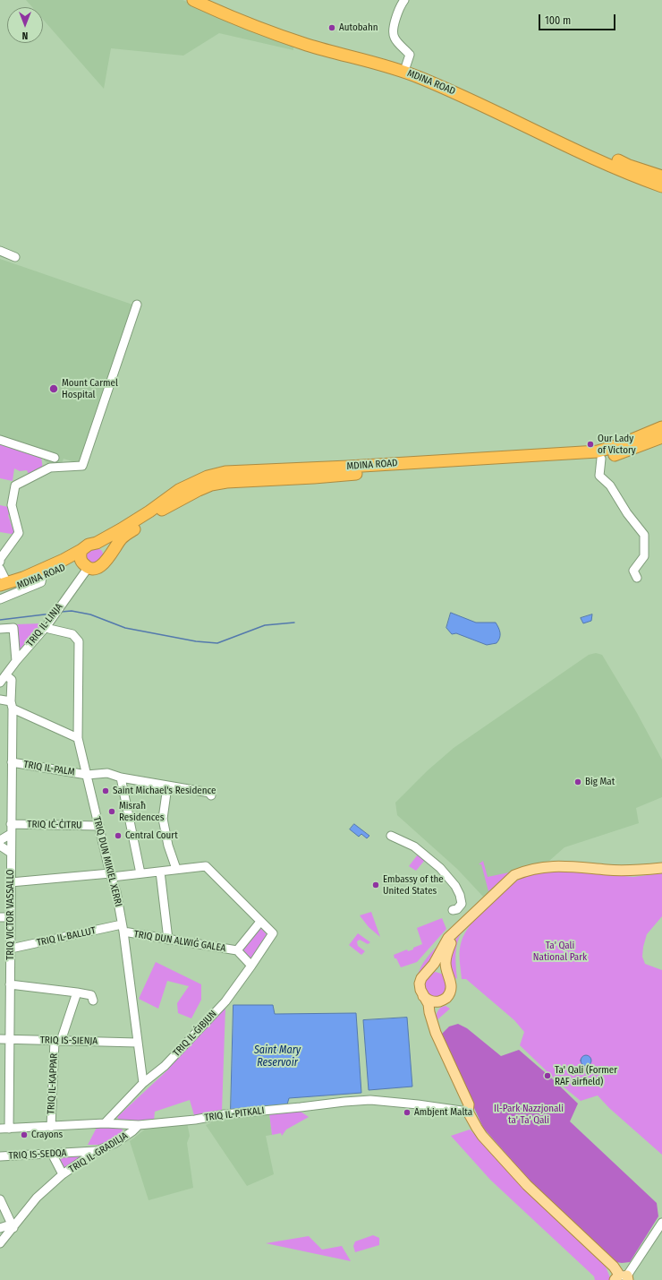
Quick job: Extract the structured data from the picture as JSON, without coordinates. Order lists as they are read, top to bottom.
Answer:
{
  "streets": {
    "highway": ["MDINA ROAD"],
    "street": [
      "TRIQ IL-LINJA",
      "TRIQ IL-PALM",
      "TRIQ IĊ-ĊITRU",
      "TRIQ DUN MIKIEL XERRI",
      "TRIQ VICTOR VASSALLO",
      "TRIQ IL-BALLUT",
      "TRIQ DUN ALWIĠ GALEA",
      "TRIQ IL-ĠIBJUN",
      "TRIQ IS-SIENJA",
      "TRIQ IL-KAPPAR",
      "TRIQ IL-PITKALI",
      "TRIQ IL-GRADILJA",
      "TRIQ IS-SEDQA"
    ]
  },
  "crossings": [
    ["MDINA ROAD", "TRIQ IL-LINJA"],
    ["TRIQ IL-LINJA", "TRIQ DUN MIKIEL XERRI"],
    ["TRIQ IL-LINJA", "TRIQ VICTOR VASSALLO"],
    ["TRIQ IL-PALM", "TRIQ DUN MIKIEL XERRI"],
    ["TRIQ IL-PALM", "TRIQ VICTOR VASSALLO"],
    ["TRIQ IĊ-ĊITRU", "TRIQ DUN MIKIEL XERRI"],
    ["TRIQ IĊ-ĊITRU", "TRIQ VICTOR VASSALLO"],
    ["TRIQ DUN MIKIEL XERRI", "TRIQ IL-BALLUT"],
    ["TRIQ DUN MIKIEL XERRI", "TRIQ DUN ALWIĠ GALEA"],
    ["TRIQ DUN MIKIEL XERRI", "TRIQ IL-ĠIBJUN"],
    ["TRIQ DUN MIKIEL XERRI", "TRIQ IS-SIENJA"],
    ["TRIQ VICTOR VASSALLO", "TRIQ IL-BALLUT"],
    ["TRIQ VICTOR VASSALLO", "TRIQ IS-SIENJA"],
    ["TRIQ VICTOR VASSALLO", "TRIQ IL-PITKALI"],
    ["TRIQ IL-BALLUT", "TRIQ DUN ALWIĠ GALEA"],
    ["TRIQ DUN ALWIĠ GALEA", "TRIQ IL-ĠIBJUN"],
    ["TRIQ IL-ĠIBJUN", "TRIQ IL-PITKALI"],
    ["TRIQ IS-SIENJA", "TRIQ IL-KAPPAR"],
    ["TRIQ IL-KAPPAR", "TRIQ IL-PITKALI"],
    ["TRIQ IL-PITKALI", "TRIQ IL-GRADILJA"],
    ["TRIQ IL-GRADILJA", "TRIQ IS-SEDQA"]
  ],
  "water": ["Saint Mary Reservoir"],
  "parks": ["Ta' Qali National Park", "Il-Park Nazzjonali ta' Ta' Qali"],
  "places": [
    "Autobahn",
    "Mount Carmel Hospital",
    "Our Lady of Victory",
    "Big Mat",
    "Saint Michael's Residence",
    "Misraħ Residences",
    "Central Court",
    "Embassy of the United States",
    "Ta' Qali (Former RAF airfield)",
    "Ambjent Malta",
    "Crayons"
  ],
  "scale_bar": "100 m",
  "north": "bottom"
}
